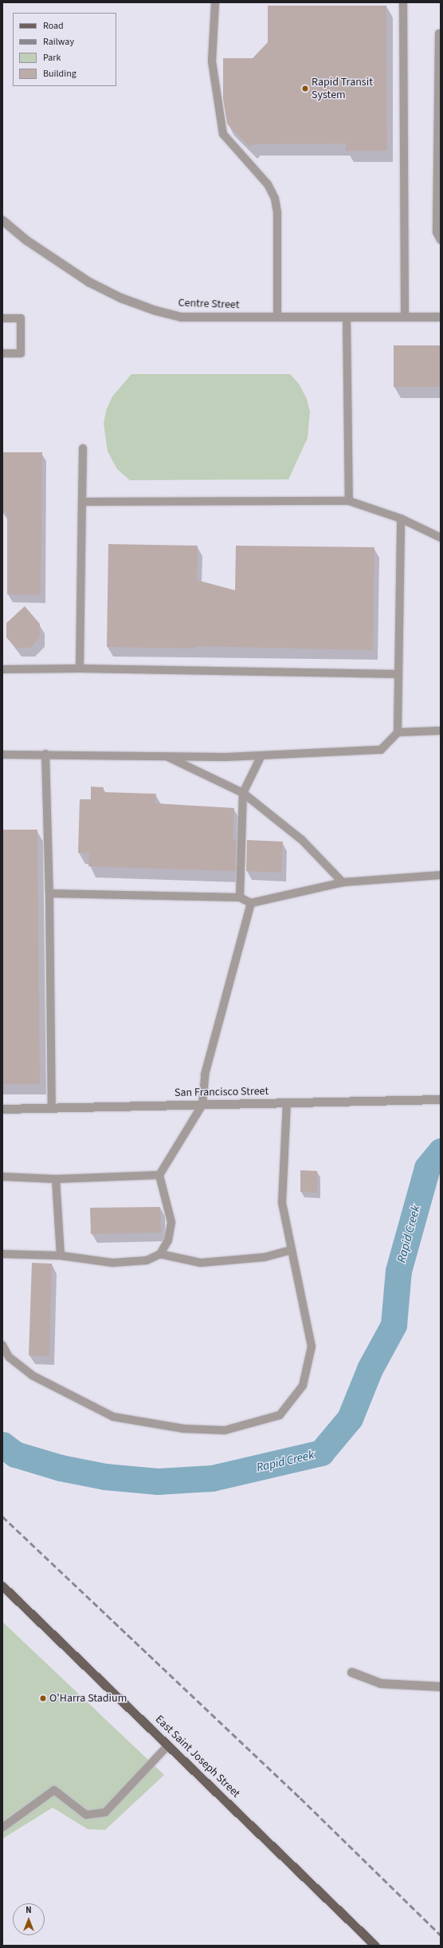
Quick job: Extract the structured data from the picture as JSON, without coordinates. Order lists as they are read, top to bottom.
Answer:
{
  "streets": {
    "main road": ["East Saint Joseph Street"],
    "street": ["Centre Street", "San Francisco Street"]
  },
  "water": ["Rapid Creek"],
  "places": ["Rapid Transit System", "O'Harra Stadium"],
  "legend": [
    "Road",
    "Railway",
    "Park",
    "Building"
  ],
  "north": "top"
}
